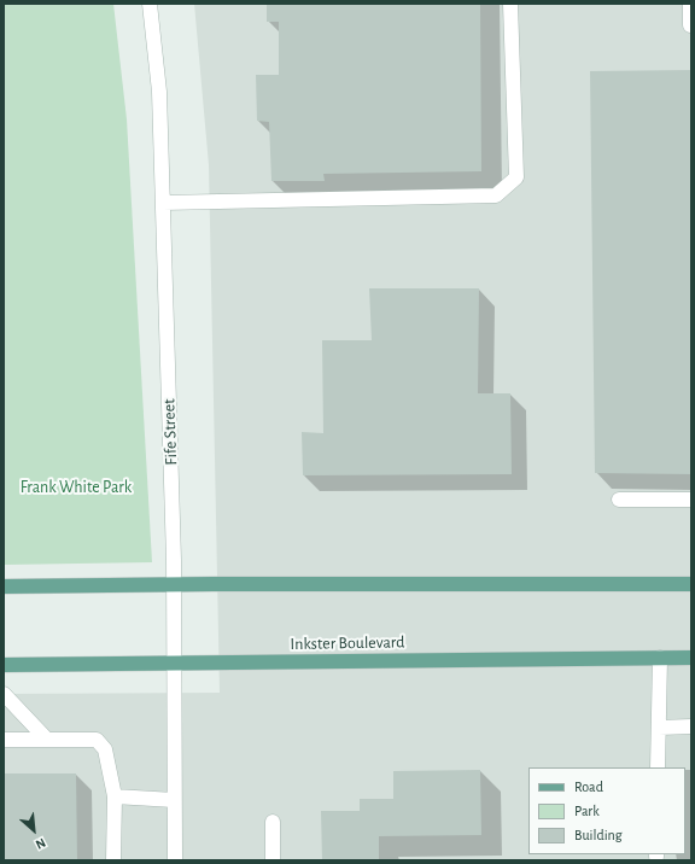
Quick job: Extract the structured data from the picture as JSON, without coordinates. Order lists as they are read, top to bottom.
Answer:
{
  "streets": {
    "main road": ["Inkster Boulevard"],
    "street": ["Fife Street"]
  },
  "crossings": [
    ["Fife Street", "Inkster Boulevard"]
  ],
  "parks": ["Frank White Park"],
  "legend": ["Road", "Park", "Building"],
  "north": "bottom right"
}
